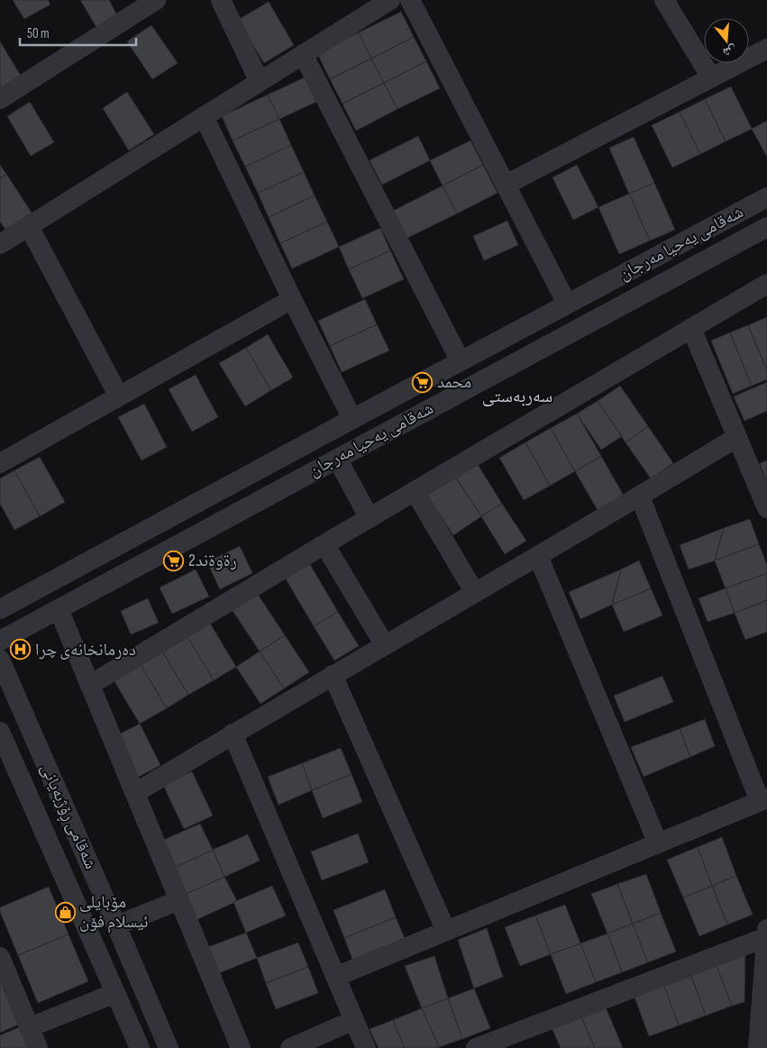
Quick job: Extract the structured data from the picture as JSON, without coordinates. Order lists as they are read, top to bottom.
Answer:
{
  "streets": {
    "street": ["شەقامی یەحیا مەرجان", "شەقامی ڕۆژبەیانی"]
  },
  "districts": ["سه‌ربه‌ستی"],
  "places": {
    "supermarket": ["محمد", "رةوةند2"],
    "hospital": ["دەرمانخانەی چرا"],
    "shop": ["مۆبایلی ئیسلام فۆن"]
  },
  "scale_bar": "50 m",
  "north": "bottom"
}
